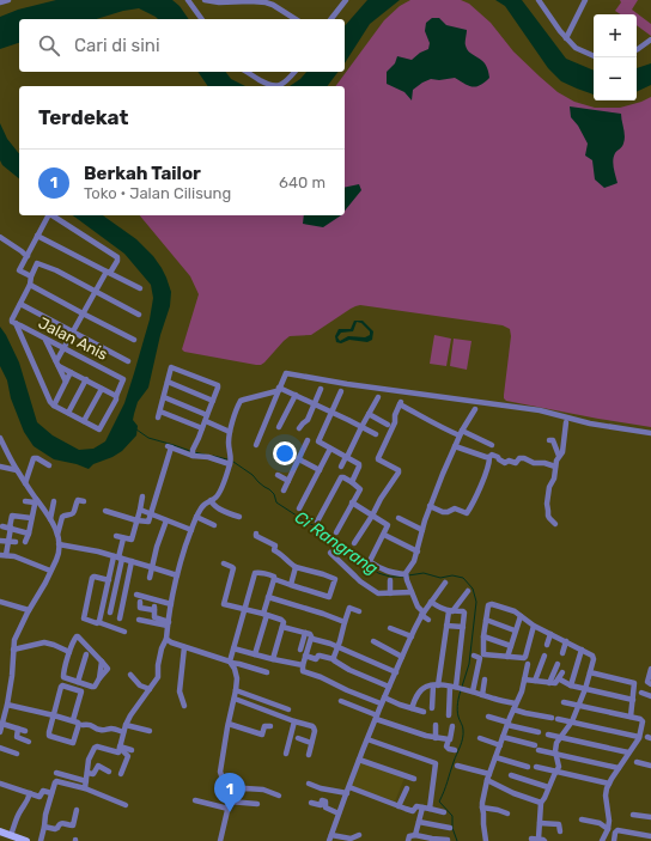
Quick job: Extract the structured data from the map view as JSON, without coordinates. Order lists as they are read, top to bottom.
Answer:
{
  "streets": {
    "street": ["Jalan Anis"]
  },
  "water": ["Ci Rangrang"],
  "page": {
    "map_buttons": ["+", "−"],
    "search": "Cari di sini",
    "heading": "Terdekat",
    "list": [
      {
        "mark": "1",
        "name": "Berkah Tailor",
        "note": "Toko · Jalan Cilisung",
        "value": "640 m"
      }
    ],
    "pins": "1"
  }
}
